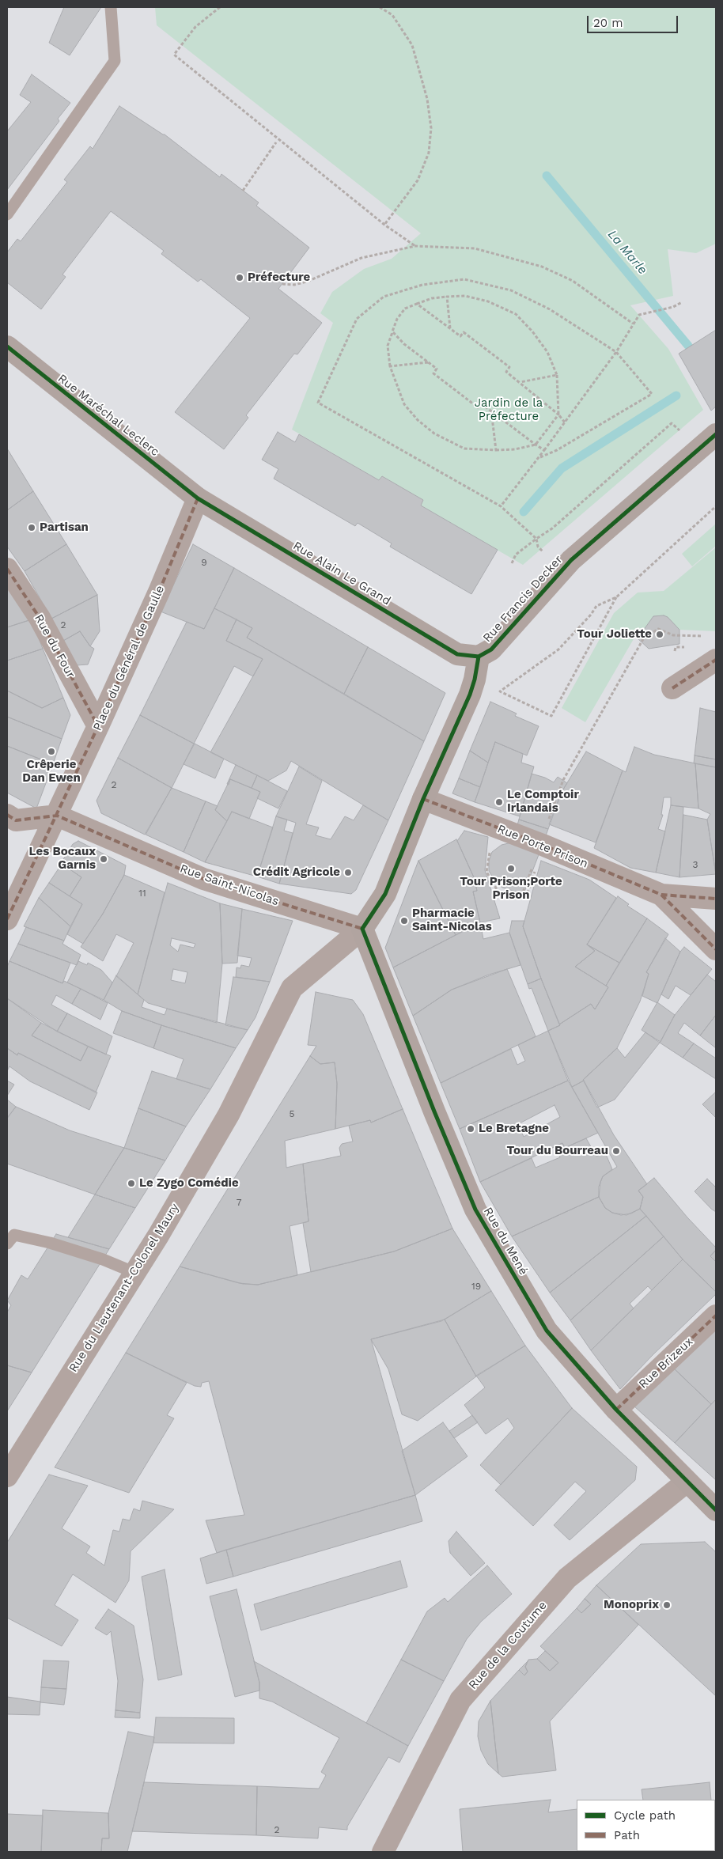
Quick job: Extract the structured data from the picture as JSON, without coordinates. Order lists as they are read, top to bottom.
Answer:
{
  "streets": {
    "street": [
      "Rue Maréchal Leclerc",
      "Rue Alain Le Grand",
      "Rue Francis Decker",
      "Rue du Four",
      "Place du Général de Gaulle",
      "Rue Porte Prison",
      "Rue Saint-Nicolas",
      "Rue du Mené",
      "Rue du Lieutenant-Colonel Maury",
      "Rue Brizeux",
      "Rue de la Coutume"
    ]
  },
  "crossings": [
    ["Rue Maréchal Leclerc", "Rue Alain Le Grand"],
    ["Rue Maréchal Leclerc", "Place du Général de Gaulle"],
    ["Rue Alain Le Grand", "Rue Francis Decker"],
    ["Rue Alain Le Grand", "Place du Général de Gaulle"],
    ["Rue Francis Decker", "Rue Porte Prison"],
    ["Rue Francis Decker", "Rue Saint-Nicolas"],
    ["Rue Francis Decker", "Rue du Mené"],
    ["Rue Francis Decker", "Rue du Lieutenant-Colonel Maury"],
    ["Rue du Four", "Place du Général de Gaulle"],
    ["Place du Général de Gaulle", "Rue Saint-Nicolas"],
    ["Rue Saint-Nicolas", "Rue du Mené"],
    ["Rue Saint-Nicolas", "Rue du Lieutenant-Colonel Maury"],
    ["Rue du Mené", "Rue du Lieutenant-Colonel Maury"],
    ["Rue du Mené", "Rue Brizeux"],
    ["Rue du Mené", "Rue de la Coutume"]
  ],
  "water": ["La Marle"],
  "parks": ["Jardin de la Préfecture"],
  "places": [
    "Préfecture",
    "Partisan",
    "Tour Joliette",
    "Crêperie Dan Ewen",
    "Le Comptoir Irlandais",
    "Les Bocaux Garnis",
    "Tour Prison;Porte Prison",
    "Crédit Agricole",
    "Pharmacie Saint-Nicolas",
    "Le Bretagne",
    "Tour du Bourreau",
    "Le Zygo Comédie",
    "Monoprix"
  ],
  "house_numbers": [
    "9",
    "2",
    "2",
    "3",
    "11",
    "5",
    "7",
    "19",
    "2"
  ],
  "legend": ["Cycle path", "Path"],
  "scale_bar": "20 m"
}
